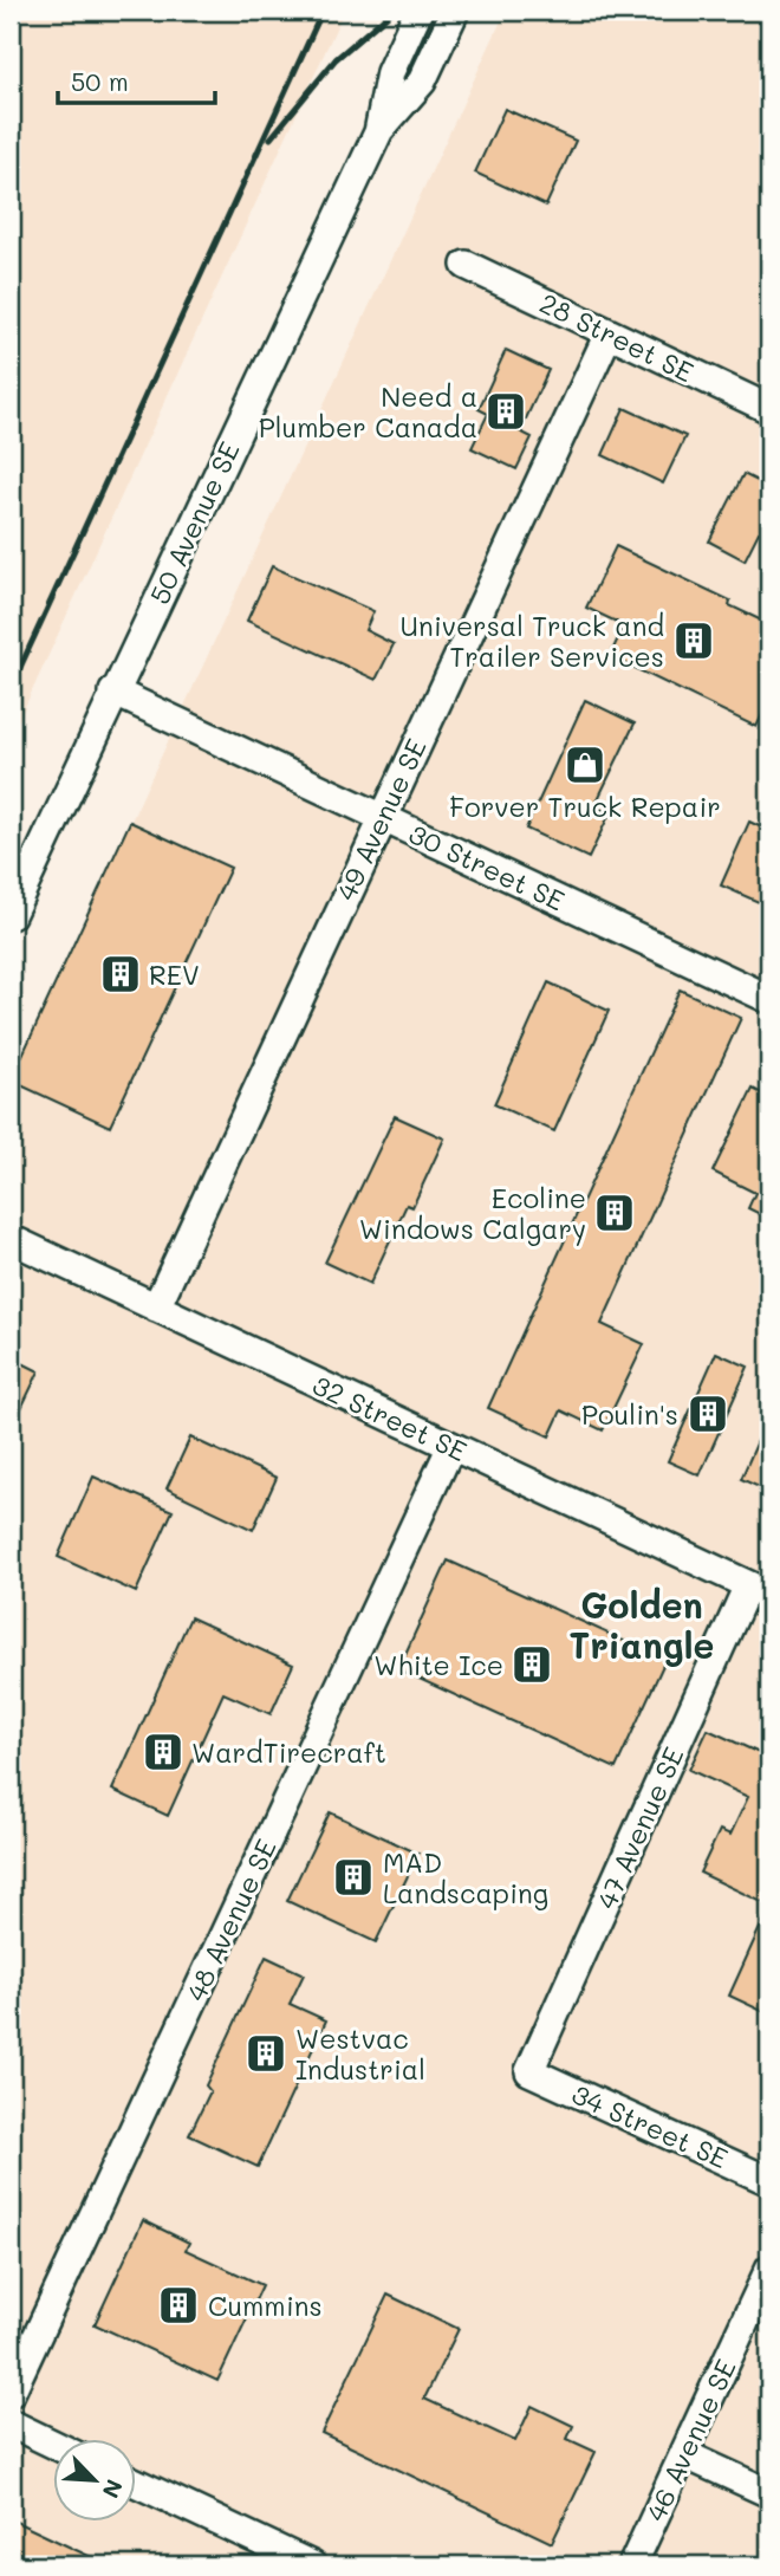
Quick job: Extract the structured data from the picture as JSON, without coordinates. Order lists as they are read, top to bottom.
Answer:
{
  "streets": {
    "street": [
      "28 Street SE",
      "50 Avenue SE",
      "49 Avenue SE",
      "30 Street SE",
      "32 Street SE",
      "47 Avenue SE",
      "48 Avenue SE",
      "34 Street SE",
      "46 Avenue SE"
    ]
  },
  "crossings": [
    ["28 Street SE", "49 Avenue SE"],
    ["50 Avenue SE", "30 Street SE"],
    ["49 Avenue SE", "30 Street SE"],
    ["49 Avenue SE", "32 Street SE"],
    ["32 Street SE", "47 Avenue SE"],
    ["32 Street SE", "48 Avenue SE"],
    ["47 Avenue SE", "34 Street SE"]
  ],
  "districts": ["Golden Triangle"],
  "places": {
    "building": [
      "Need a Plumber Canada",
      "Universal Truck and Trailer Services",
      "REV",
      "Ecoline Windows Calgary",
      "Poulin's",
      "White Ice",
      "WardTirecraft",
      "MAD Landscaping",
      "Westvac Industrial",
      "Cummins"
    ],
    "shop": ["Forver Truck Repair"]
  },
  "scale_bar": "50 m",
  "north": "bottom right"
}
